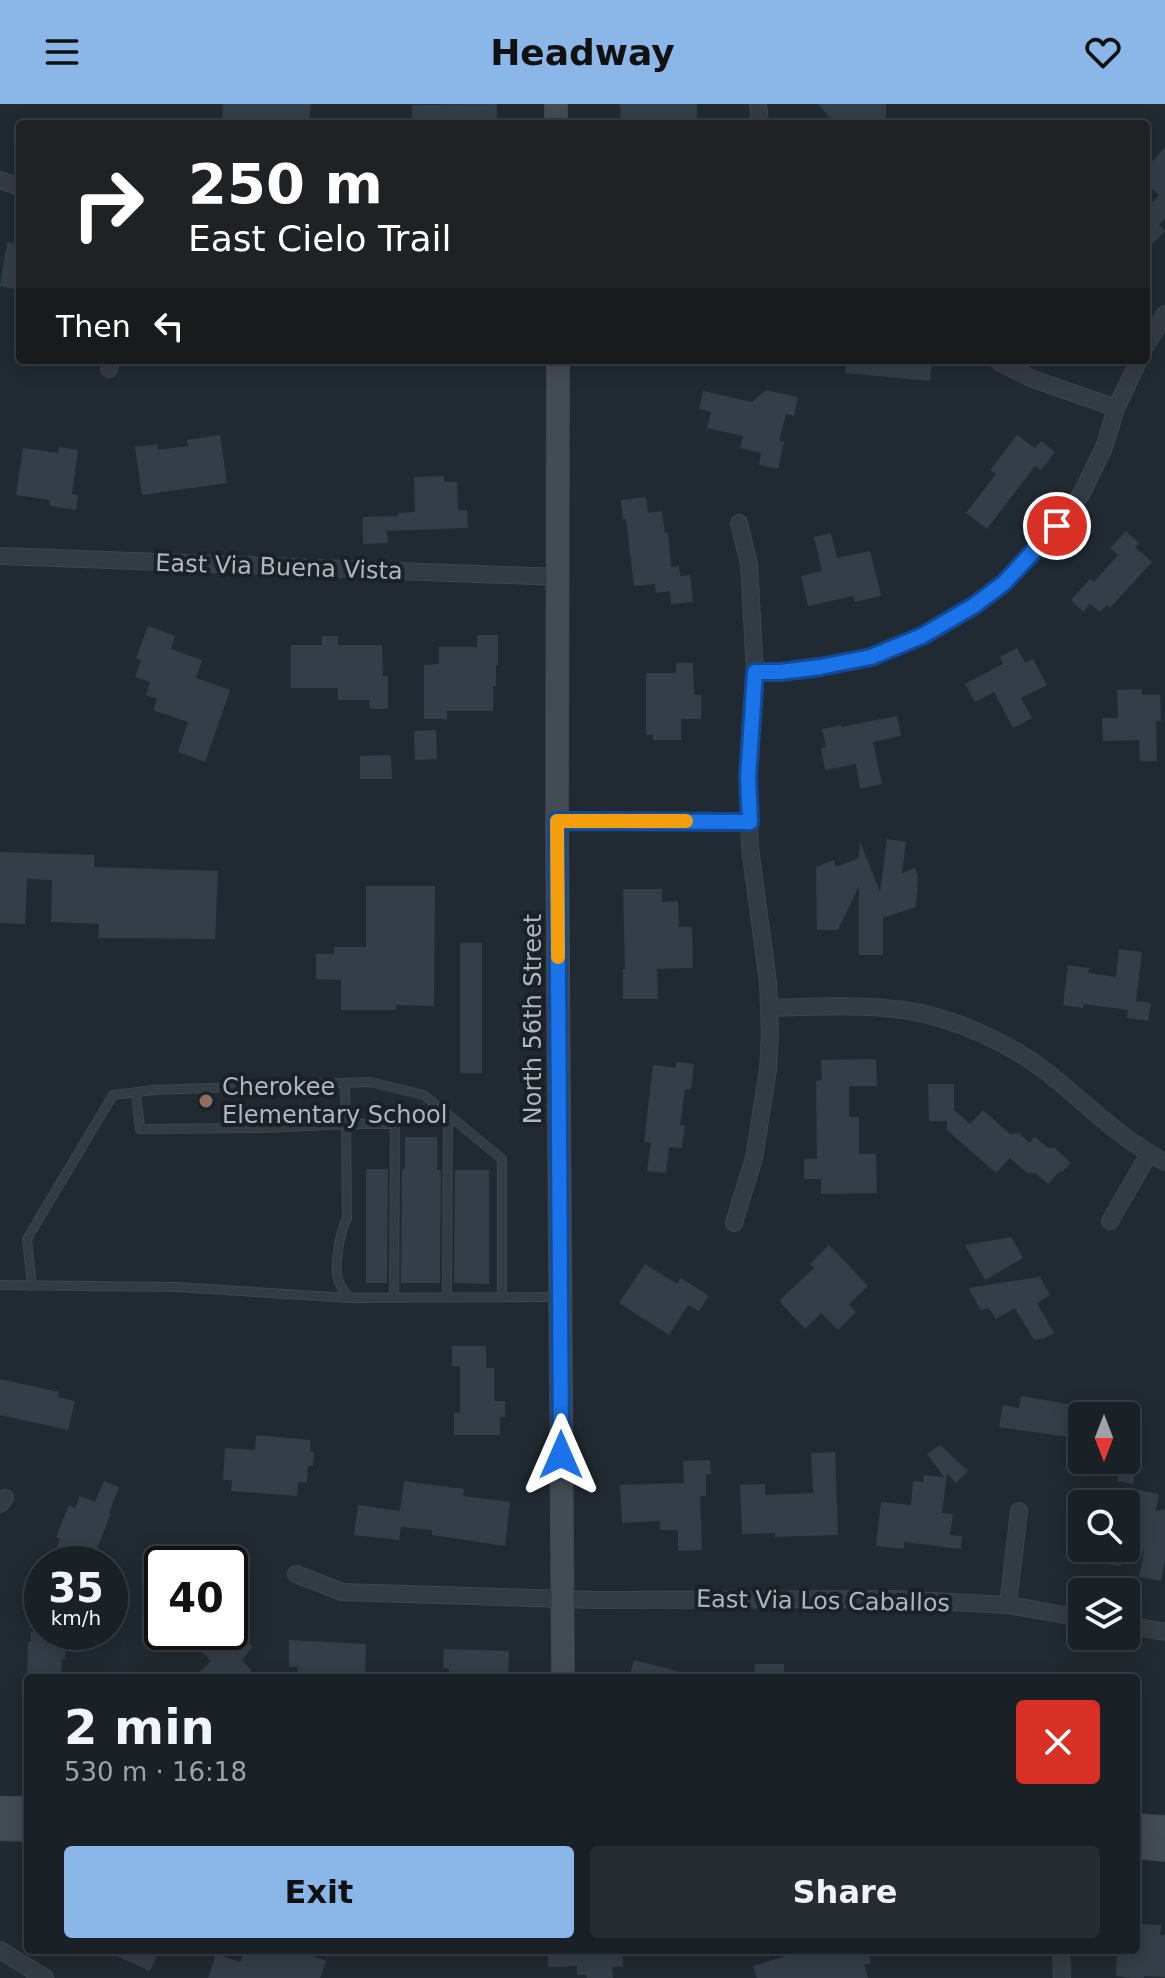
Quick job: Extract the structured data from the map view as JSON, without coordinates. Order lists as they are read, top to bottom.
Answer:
{
  "streets": {
    "street": ["East Via Buena Vista", "North 56th Street", "East Via Los Caballos"]
  },
  "crossings": [
    ["East Via Buena Vista", "North 56th Street"],
    ["North 56th Street", "East Via Los Caballos"]
  ],
  "places": ["Cherokee Elementary School"],
  "north": "bottom",
  "page": {
    "header": "Headway",
    "turn": ["250 m", "East Cielo Trail"],
    "then": "Then",
    "speed": "35 km/h",
    "limit": "40",
    "heading": ["2 min", "530 m · 16:18"],
    "buttons": ["Exit", "Share"]
  }
}
